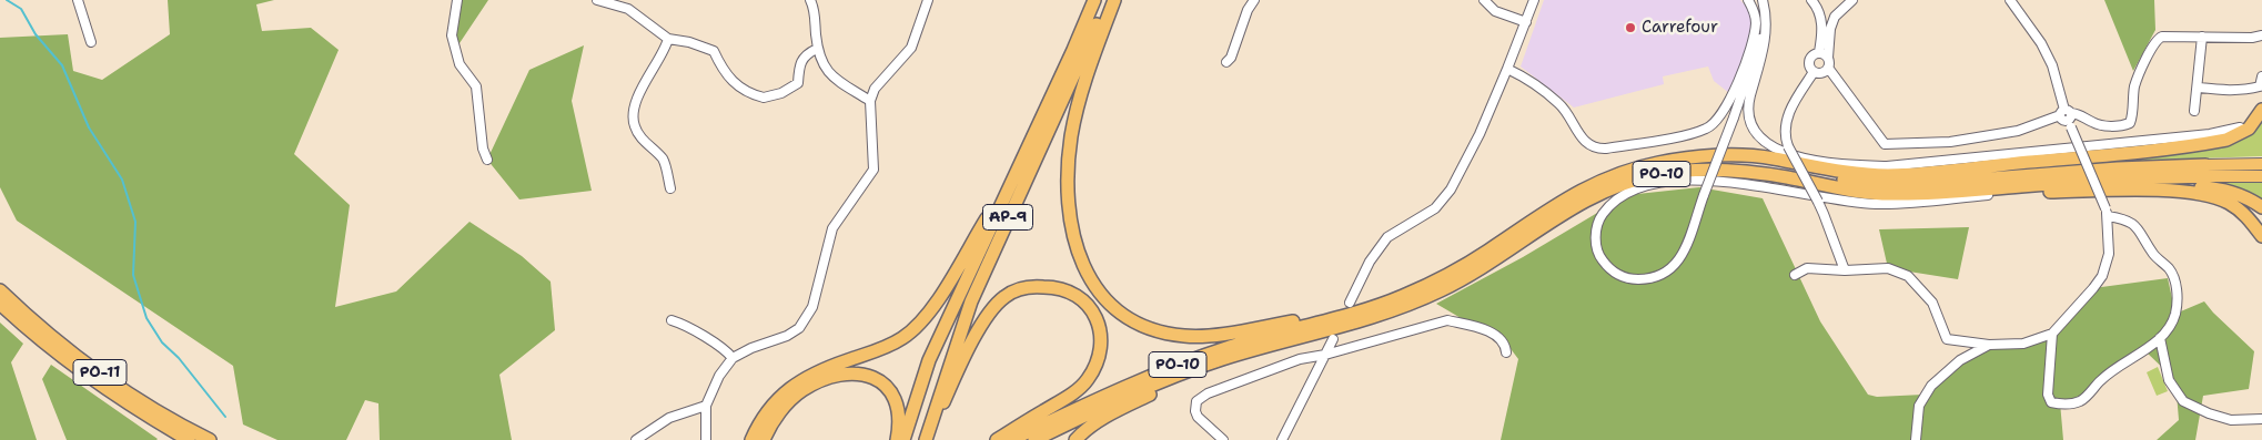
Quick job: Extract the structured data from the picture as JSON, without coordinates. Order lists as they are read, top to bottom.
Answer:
{
  "streets": {
    "highway": ["PO-10", "AP-9", "PO-11"]
  },
  "places": ["Carrefour"]
}
